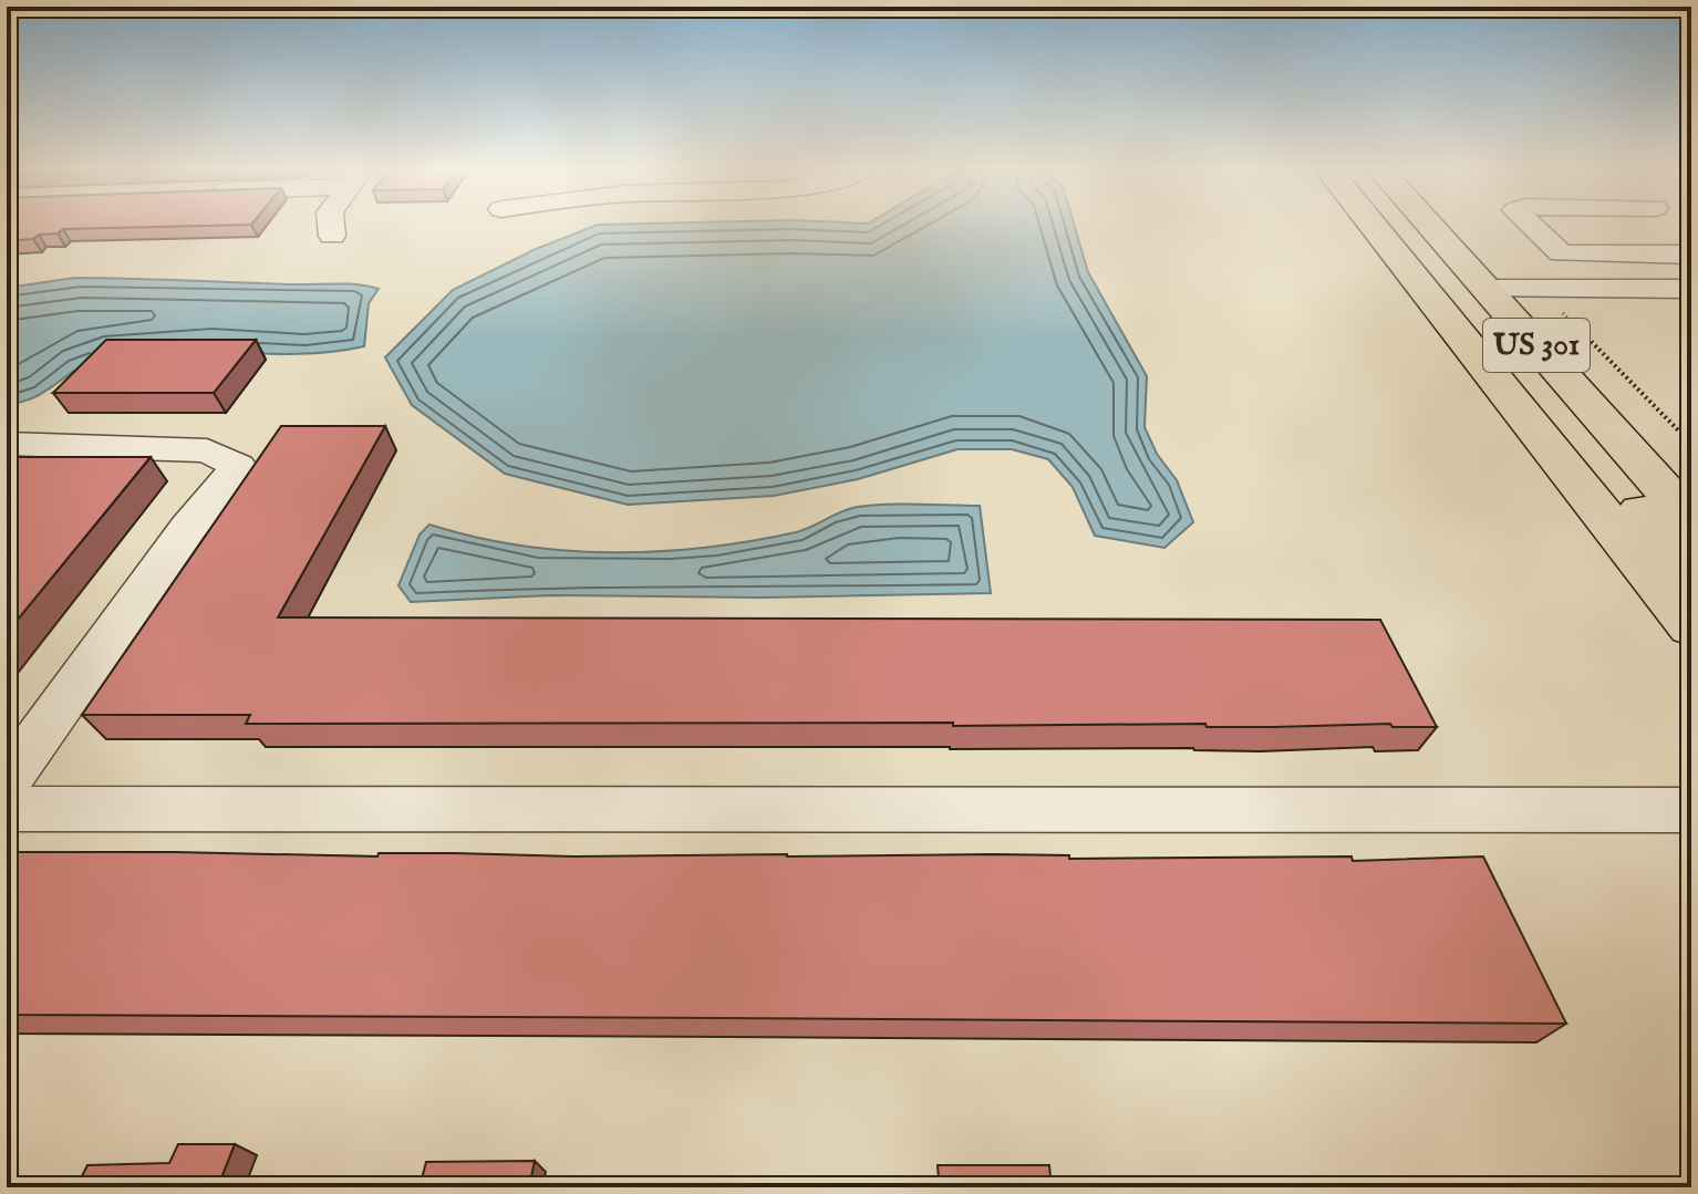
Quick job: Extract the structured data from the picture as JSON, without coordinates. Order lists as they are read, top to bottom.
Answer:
{
  "streets": {
    "main road": ["US 301"]
  }
}
